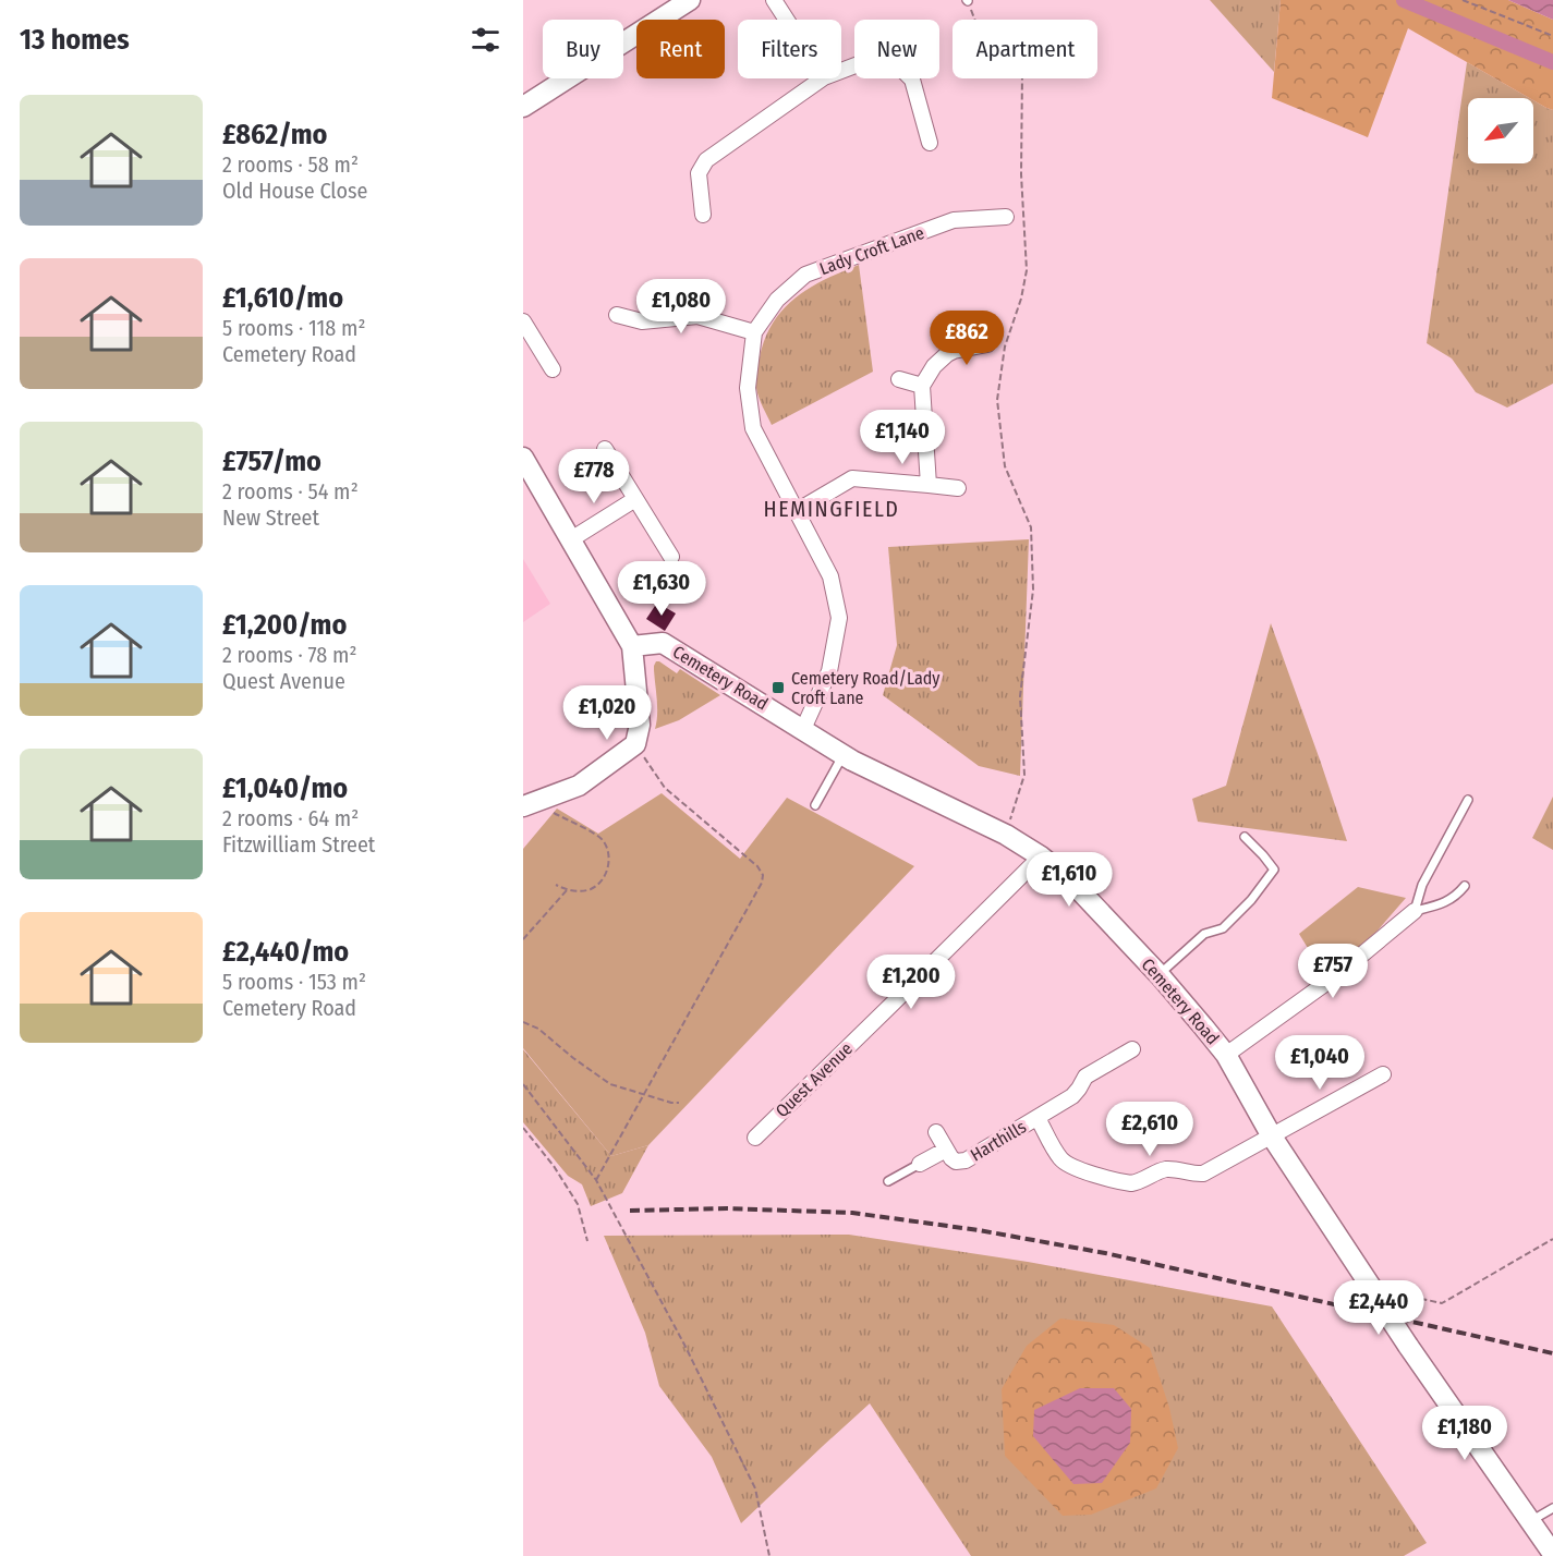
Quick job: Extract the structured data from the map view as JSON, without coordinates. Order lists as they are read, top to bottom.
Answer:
{
  "streets": {
    "street": [
      "Lady Croft Lane",
      "Cemetery Road",
      "Quest Avenue",
      "Harthills"
    ]
  },
  "crossings": [
    ["Lady Croft Lane", "Cemetery Road"],
    ["Cemetery Road", "Quest Avenue"],
    ["Cemetery Road", "Harthills"]
  ],
  "districts": ["HEMINGFIELD"],
  "places": {
    "transit": ["Cemetery Road/Lady Croft Lane"]
  },
  "north": "bottom left",
  "page": {
    "heading": "13 homes",
    "chip": [
      "Buy",
      "Rent",
      "Filters",
      "New",
      "Apartment"
    ],
    "list": [
      {
        "name": "£862/mo",
        "note": "2 rooms · 58 m² · Old House Close"
      },
      {
        "name": "£1,610/mo",
        "note": "5 rooms · 118 m² · Cemetery Road"
      },
      {
        "name": "£757/mo",
        "note": "2 rooms · 54 m² · New Street"
      },
      {
        "name": "£1,200/mo",
        "note": "2 rooms · 78 m² · Quest Avenue"
      },
      {
        "name": "£1,040/mo",
        "note": "2 rooms · 64 m² · Fitzwilliam Street"
      },
      {
        "name": "£2,440/mo",
        "note": "5 rooms · 153 m² · Cemetery Road"
      }
    ],
    "price": [
      "£1,080",
      "£862",
      "£1,140",
      "£778",
      "£1,630",
      "£1,020",
      "£1,610",
      "£757",
      "£1,200",
      "£1,040",
      "£2,610",
      "£2,440",
      "£1,180"
    ]
  }
}
